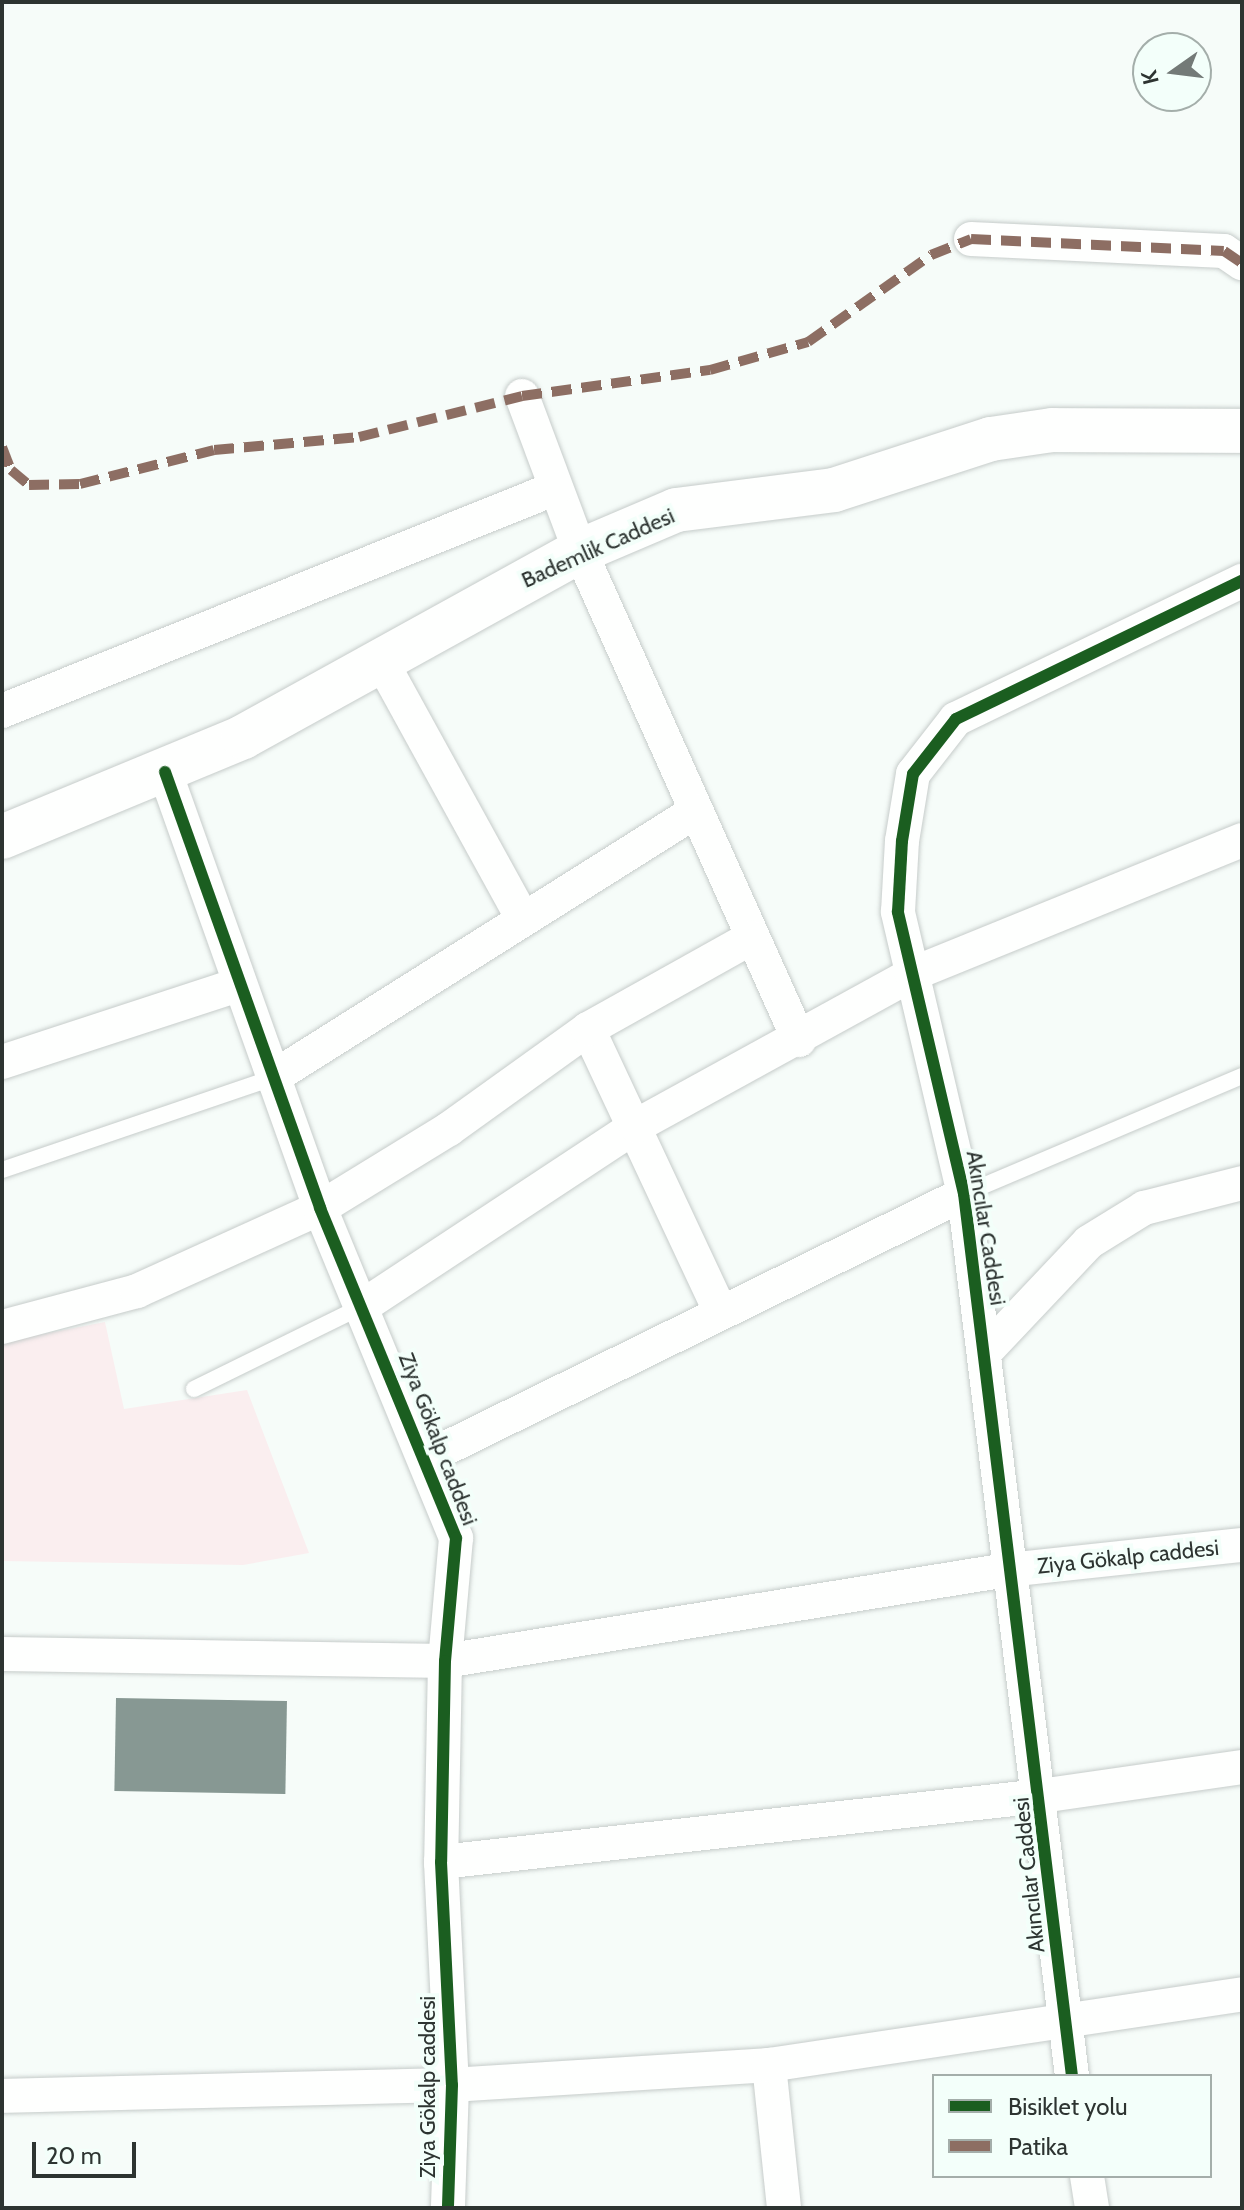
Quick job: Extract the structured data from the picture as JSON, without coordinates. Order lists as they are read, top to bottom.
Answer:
{
  "streets": {
    "street": ["Bademlik Caddesi", "Akıncılar Caddesi", "Ziya Gökalp caddesi"]
  },
  "crossings": [
    ["Bademlik Caddesi", "Ziya Gökalp caddesi"],
    ["Akıncılar Caddesi", "Ziya Gökalp caddesi"]
  ],
  "legend": ["Bisiklet yolu", "Patika"],
  "scale_bar": "20 m",
  "north": "left"
}
